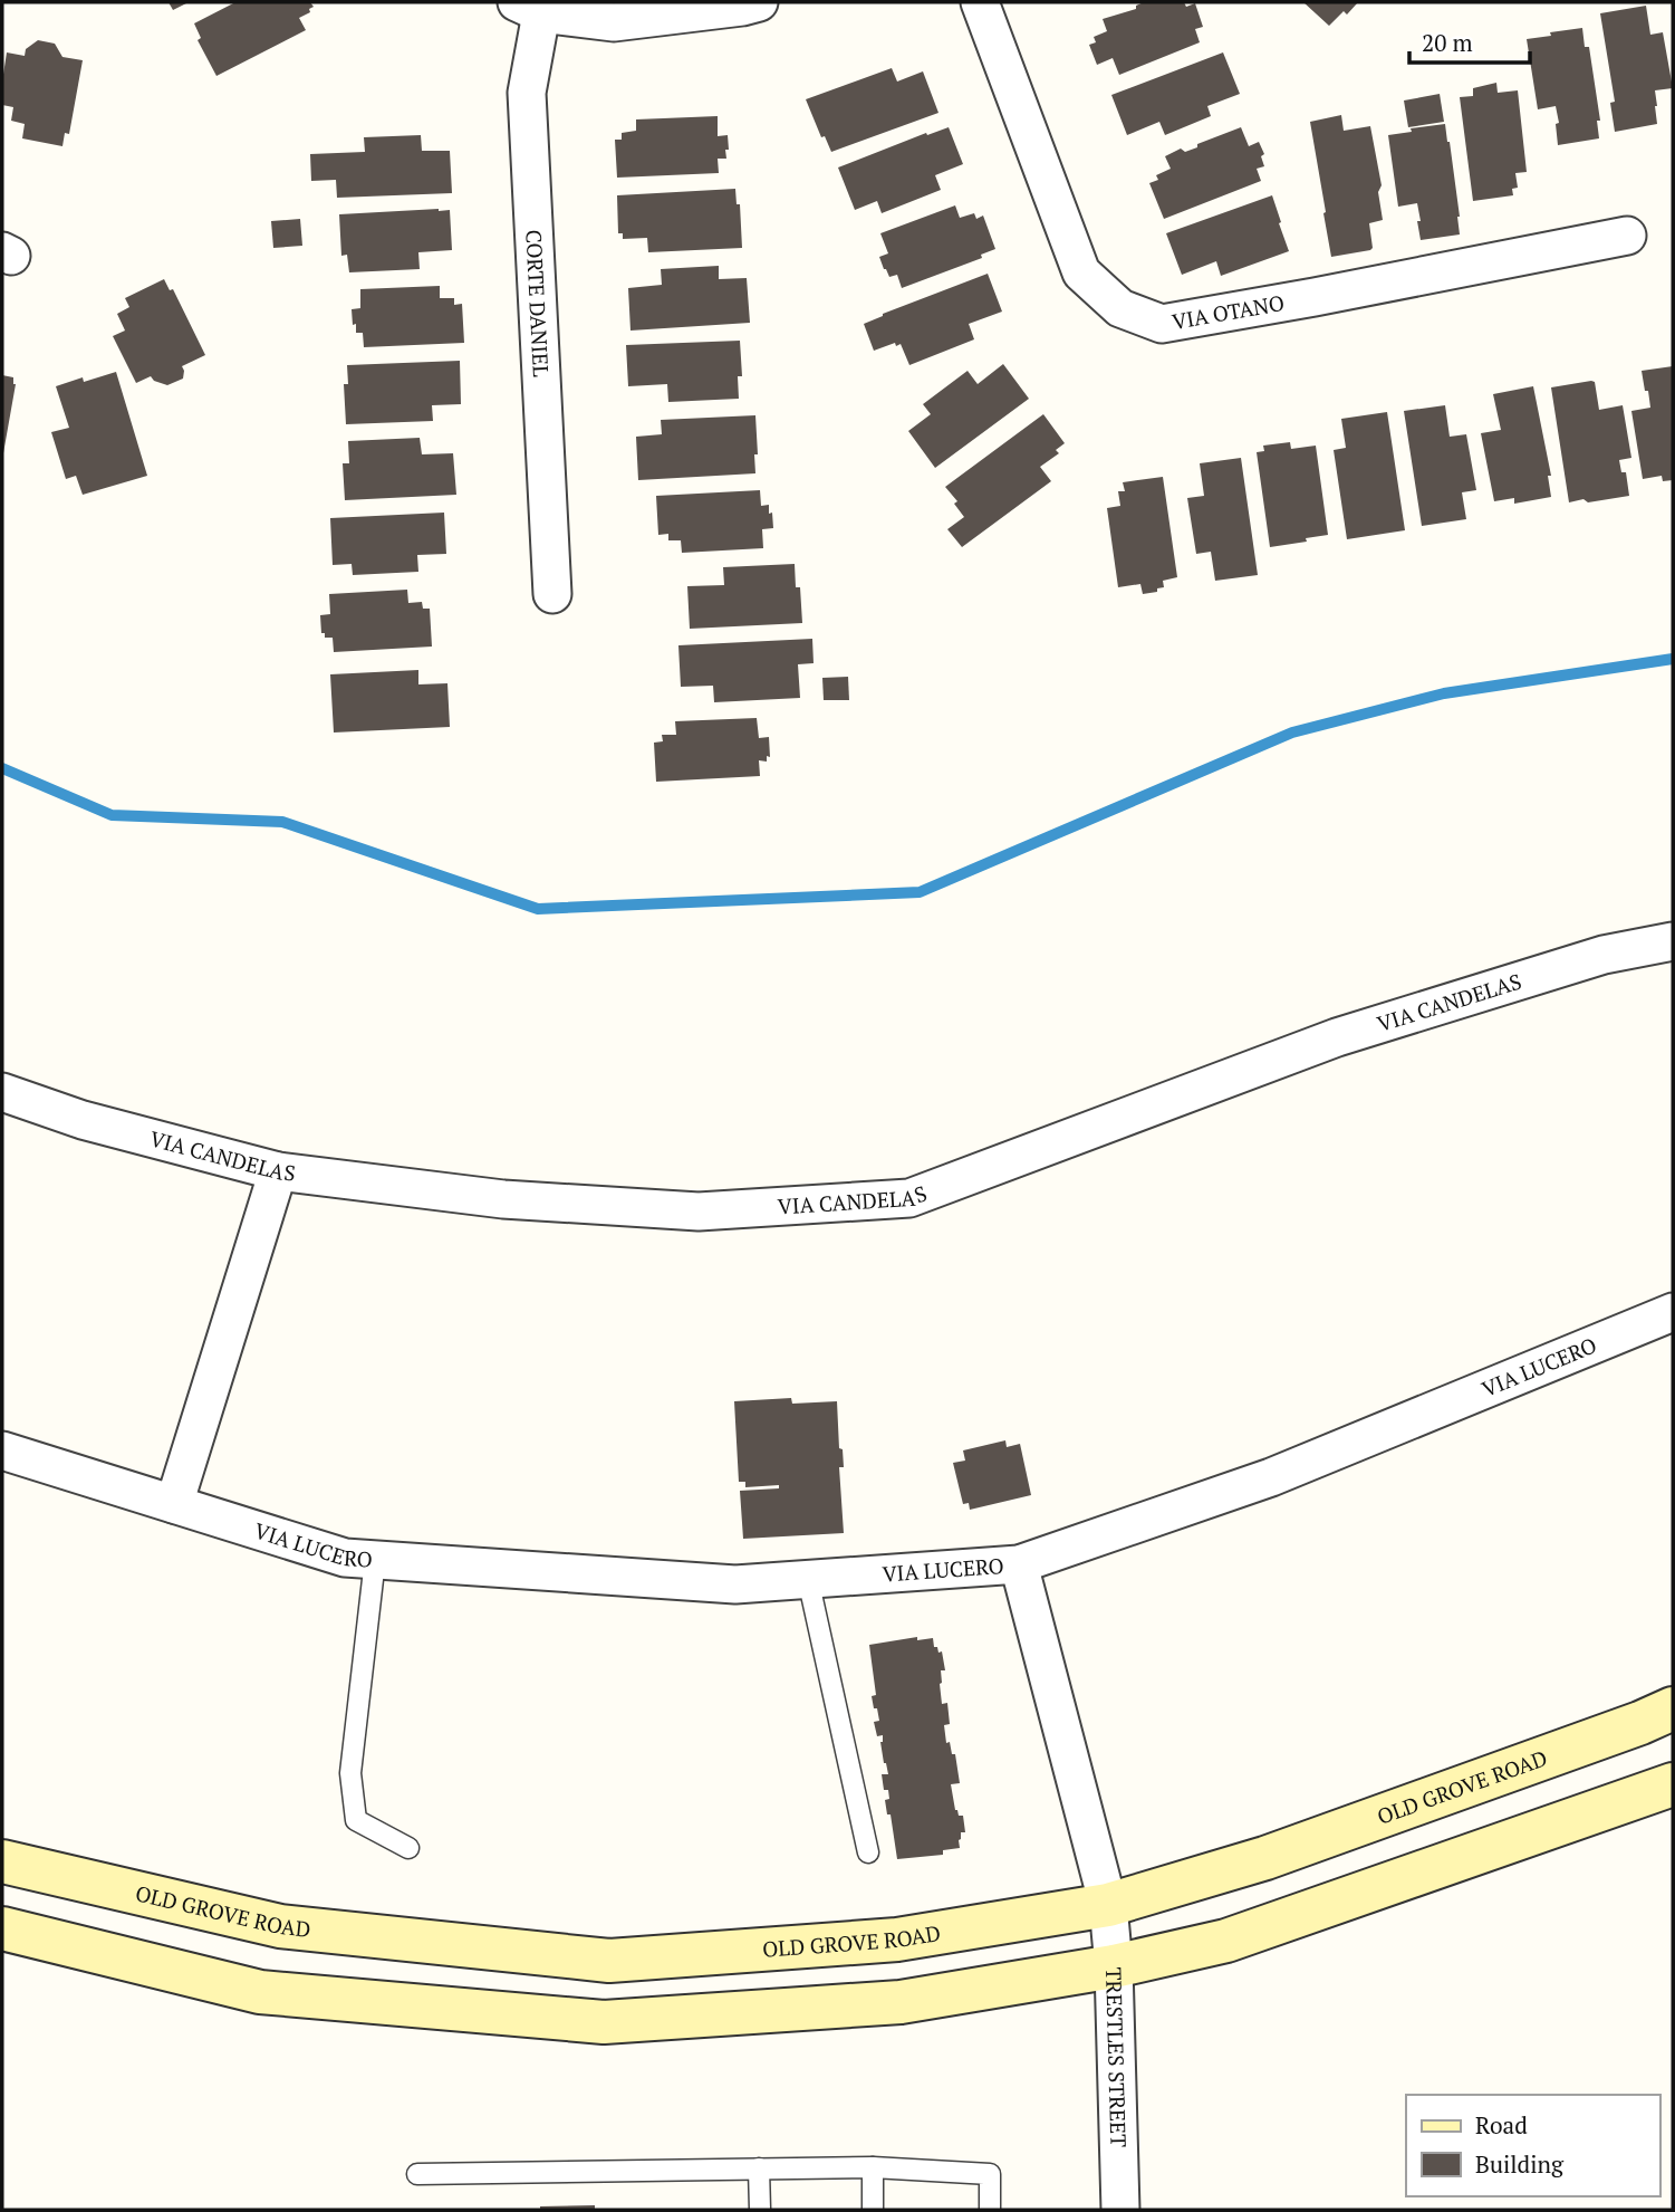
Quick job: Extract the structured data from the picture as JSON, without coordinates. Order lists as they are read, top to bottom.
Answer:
{
  "streets": {
    "main road": ["OLD GROVE ROAD"],
    "street": [
      "CORTE DANIEL",
      "VIA OTANO",
      "VIA CANDELAS",
      "VIA LUCERO",
      "TRESTLES STREET"
    ]
  },
  "crossings": [
    ["VIA LUCERO", "TRESTLES STREET"],
    ["OLD GROVE ROAD", "TRESTLES STREET"]
  ],
  "legend": ["Road", "Building"],
  "scale_bar": "20 m"
}
